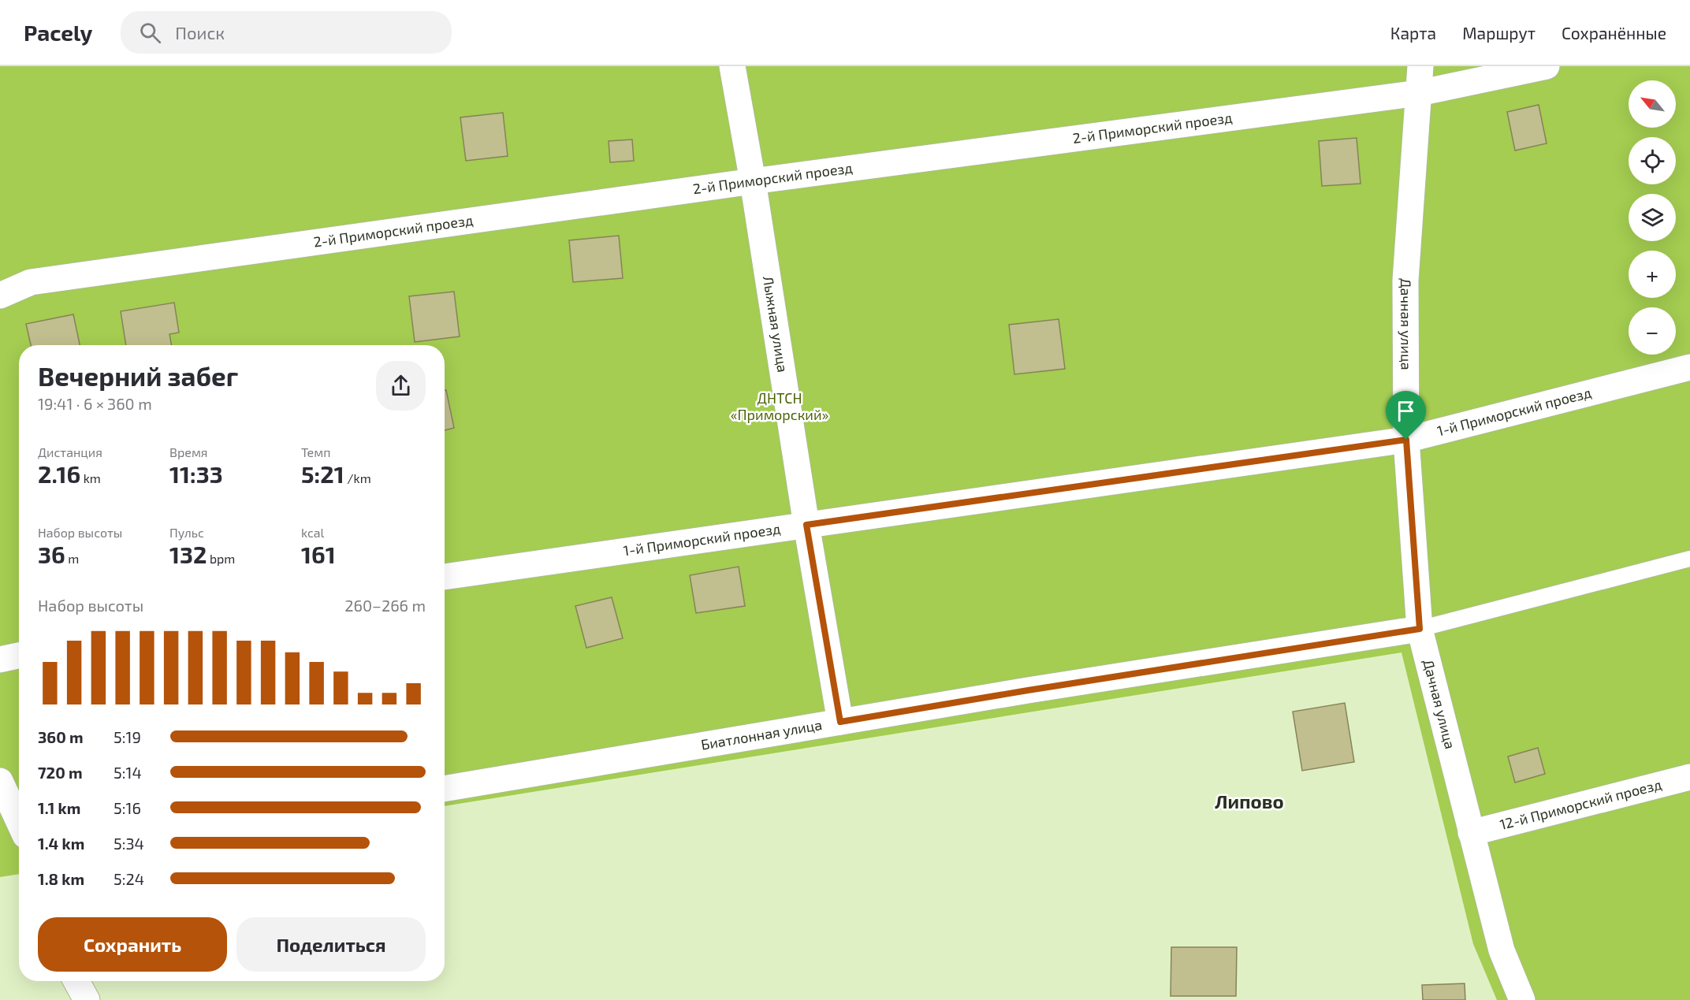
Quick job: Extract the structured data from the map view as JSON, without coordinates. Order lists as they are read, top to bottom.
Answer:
{
  "streets": {
    "street": [
      "2-й Приморский проезд",
      "Лыжная улица",
      "Дачная улица",
      "1-й Приморский проезд",
      "Биатлонная улица",
      "12-й Приморский проезд"
    ]
  },
  "crossings": [
    ["2-й Приморский проезд", "Лыжная улица"],
    ["2-й Приморский проезд", "Дачная улица"],
    ["Лыжная улица", "1-й Приморский проезд"],
    ["Лыжная улица", "Биатлонная улица"],
    ["Дачная улица", "1-й Приморский проезд"],
    ["Дачная улица", "Биатлонная улица"],
    ["Дачная улица", "12-й Приморский проезд"]
  ],
  "districts": ["Липово"],
  "parks": ["ДНТСН «Приморский»"],
  "north": "top left",
  "page": {
    "header": "Pacely",
    "search": "Поиск",
    "nav": ["Карта", "Маршрут", "Сохранённые"],
    "map_buttons": ["+", "−"],
    "heading": ["Вечерний забег", "19:41 · 6 × 360 m"],
    "stats": [
      ["Дистанция", "2.16 km"],
      ["Время", "11:33"],
      ["Темп", "5:21 /km"],
      ["Набор высоты", "36 m"],
      ["Пульс", "132 bpm"],
      ["kcal", "161"]
    ],
    "chart": ["Набор высоты", "260–266 m"],
    "list": [
      {
        "name": "360 m",
        "note": "5:19"
      },
      {
        "name": "720 m",
        "note": "5:14"
      },
      {
        "name": "1.1 km",
        "note": "5:16"
      },
      {
        "name": "1.4 km",
        "note": "5:34"
      },
      {
        "name": "1.8 km",
        "note": "5:24"
      }
    ],
    "buttons": ["Сохранить", "Поделиться"]
  }
}
